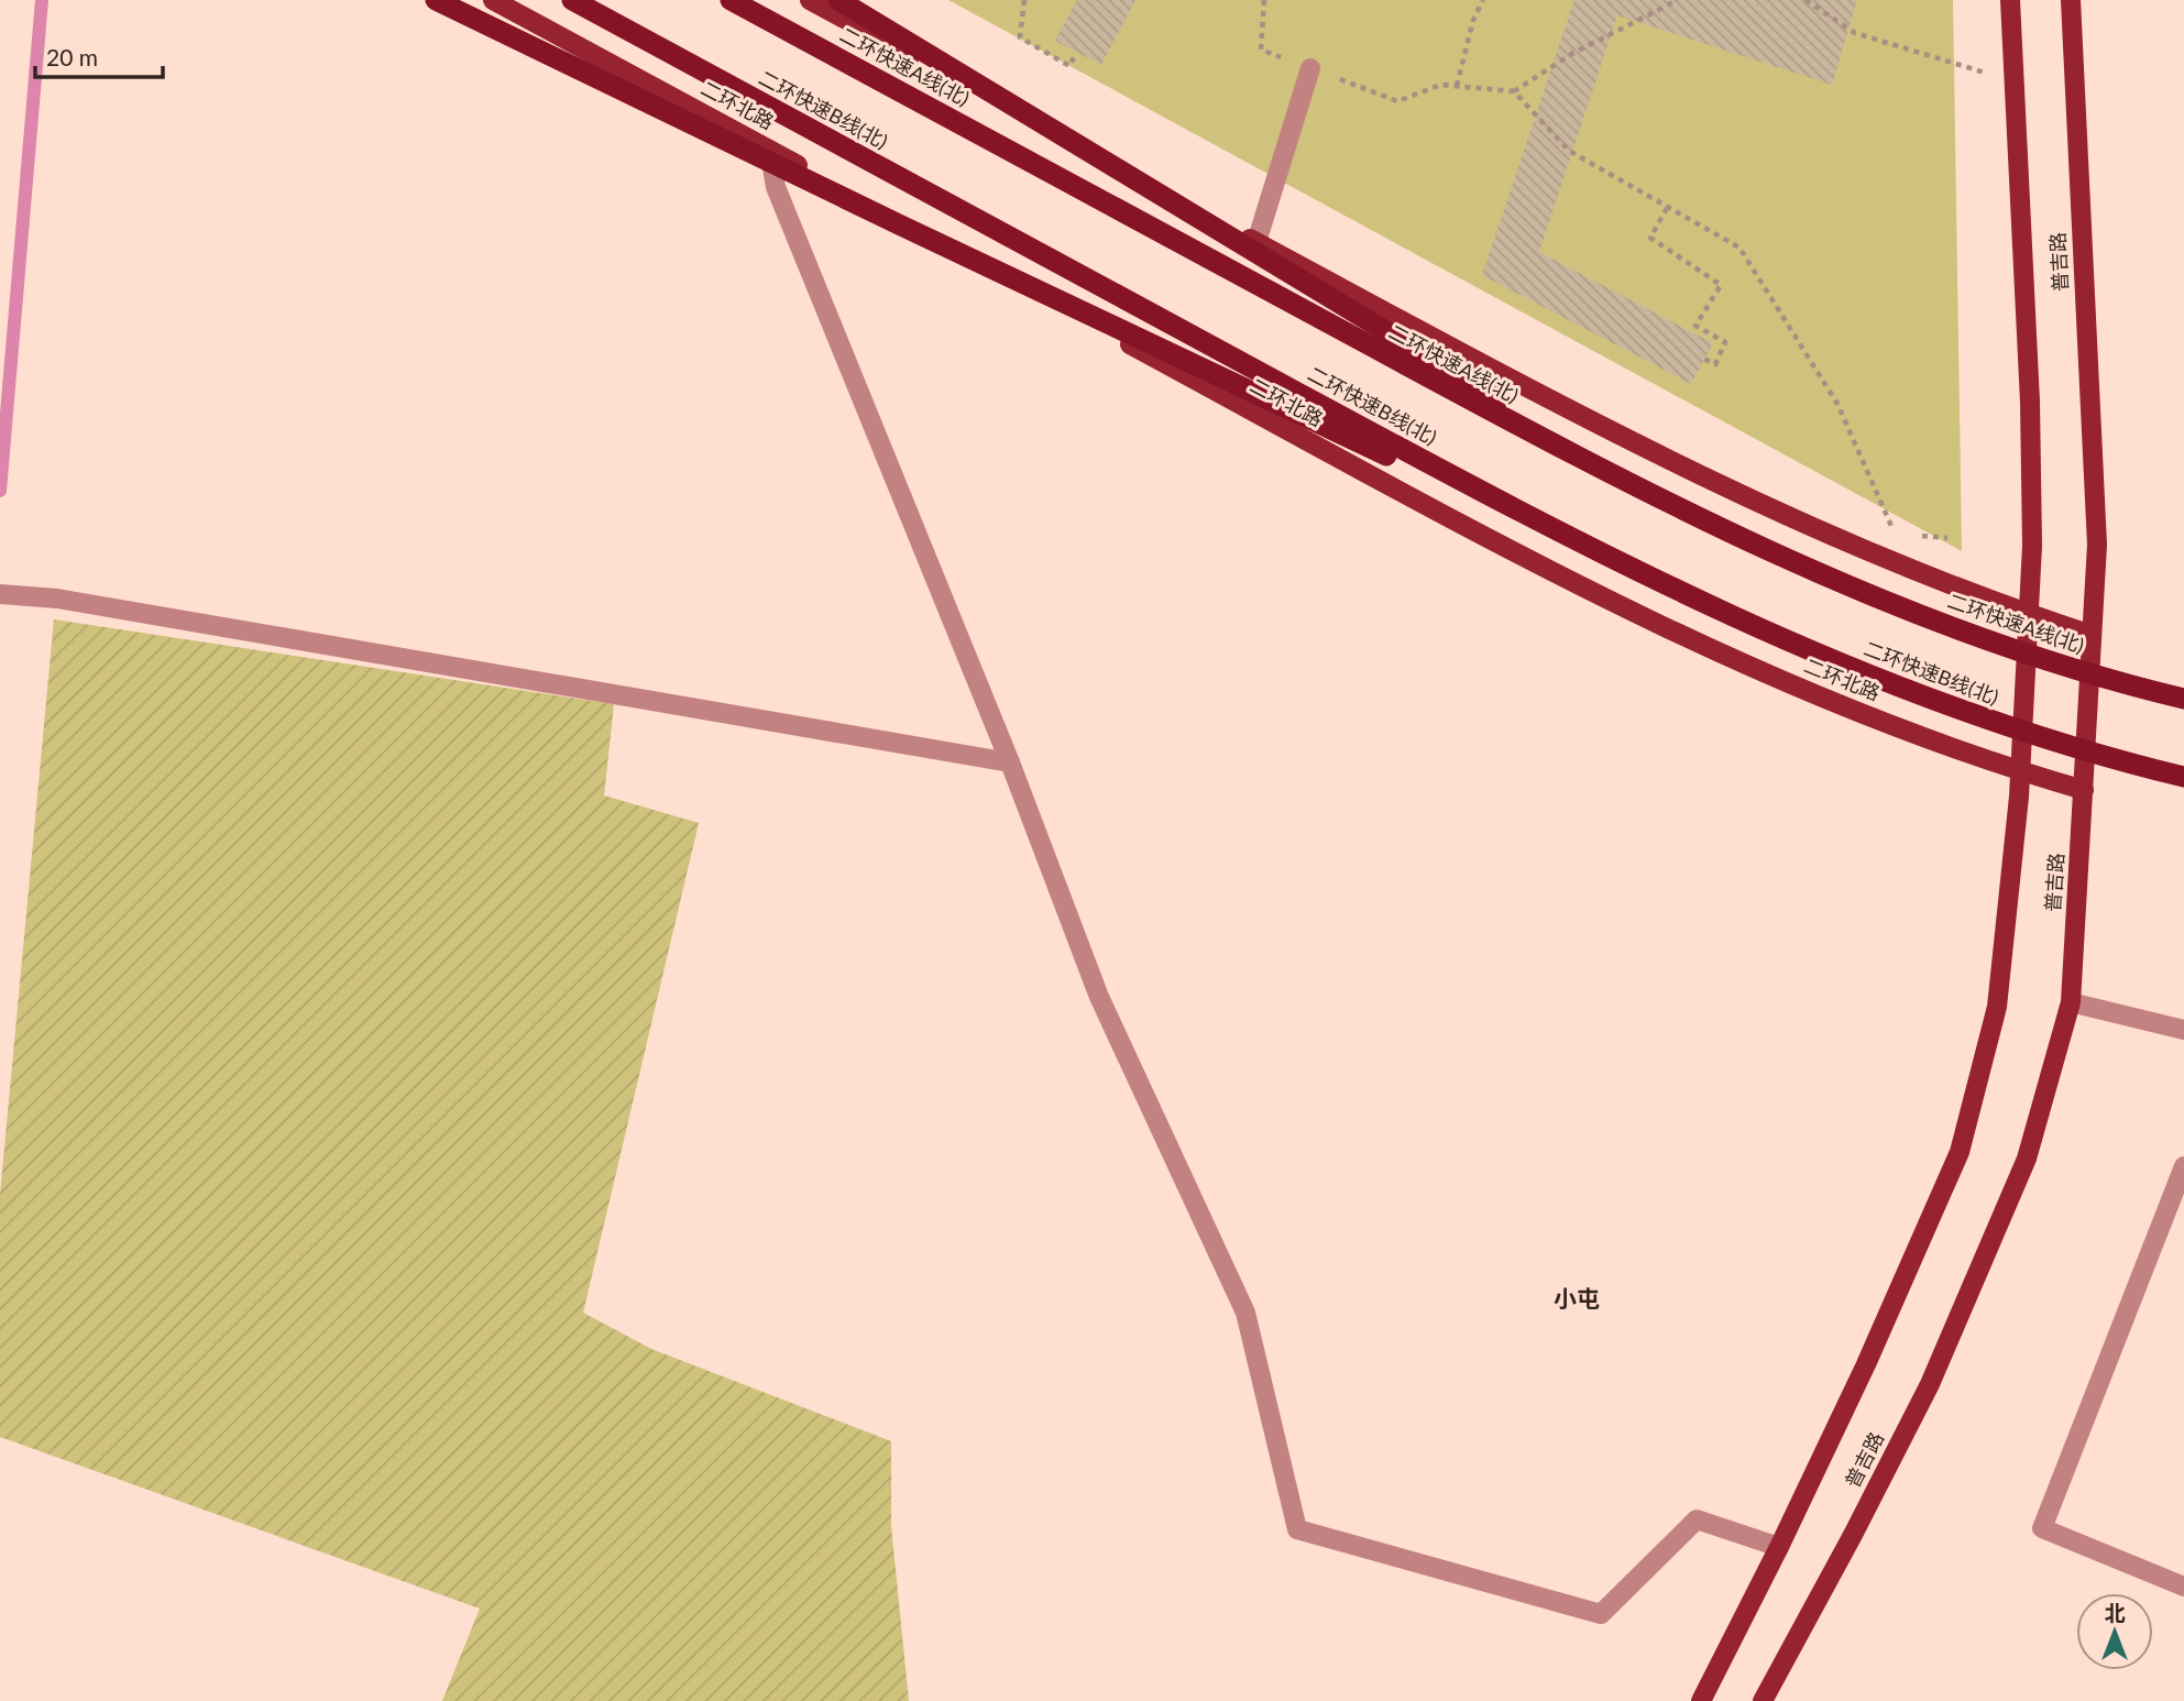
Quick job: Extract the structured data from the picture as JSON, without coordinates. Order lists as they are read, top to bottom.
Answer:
{
  "streets": {
    "highway": ["二环快速A线(北)", "二环快速B线(北)"],
    "main road": ["二环北路", "普吉路"]
  },
  "crossings": [
    ["二环北路", "普吉路"]
  ],
  "districts": ["小屯"],
  "scale_bar": "20 m",
  "north": "top"
}
